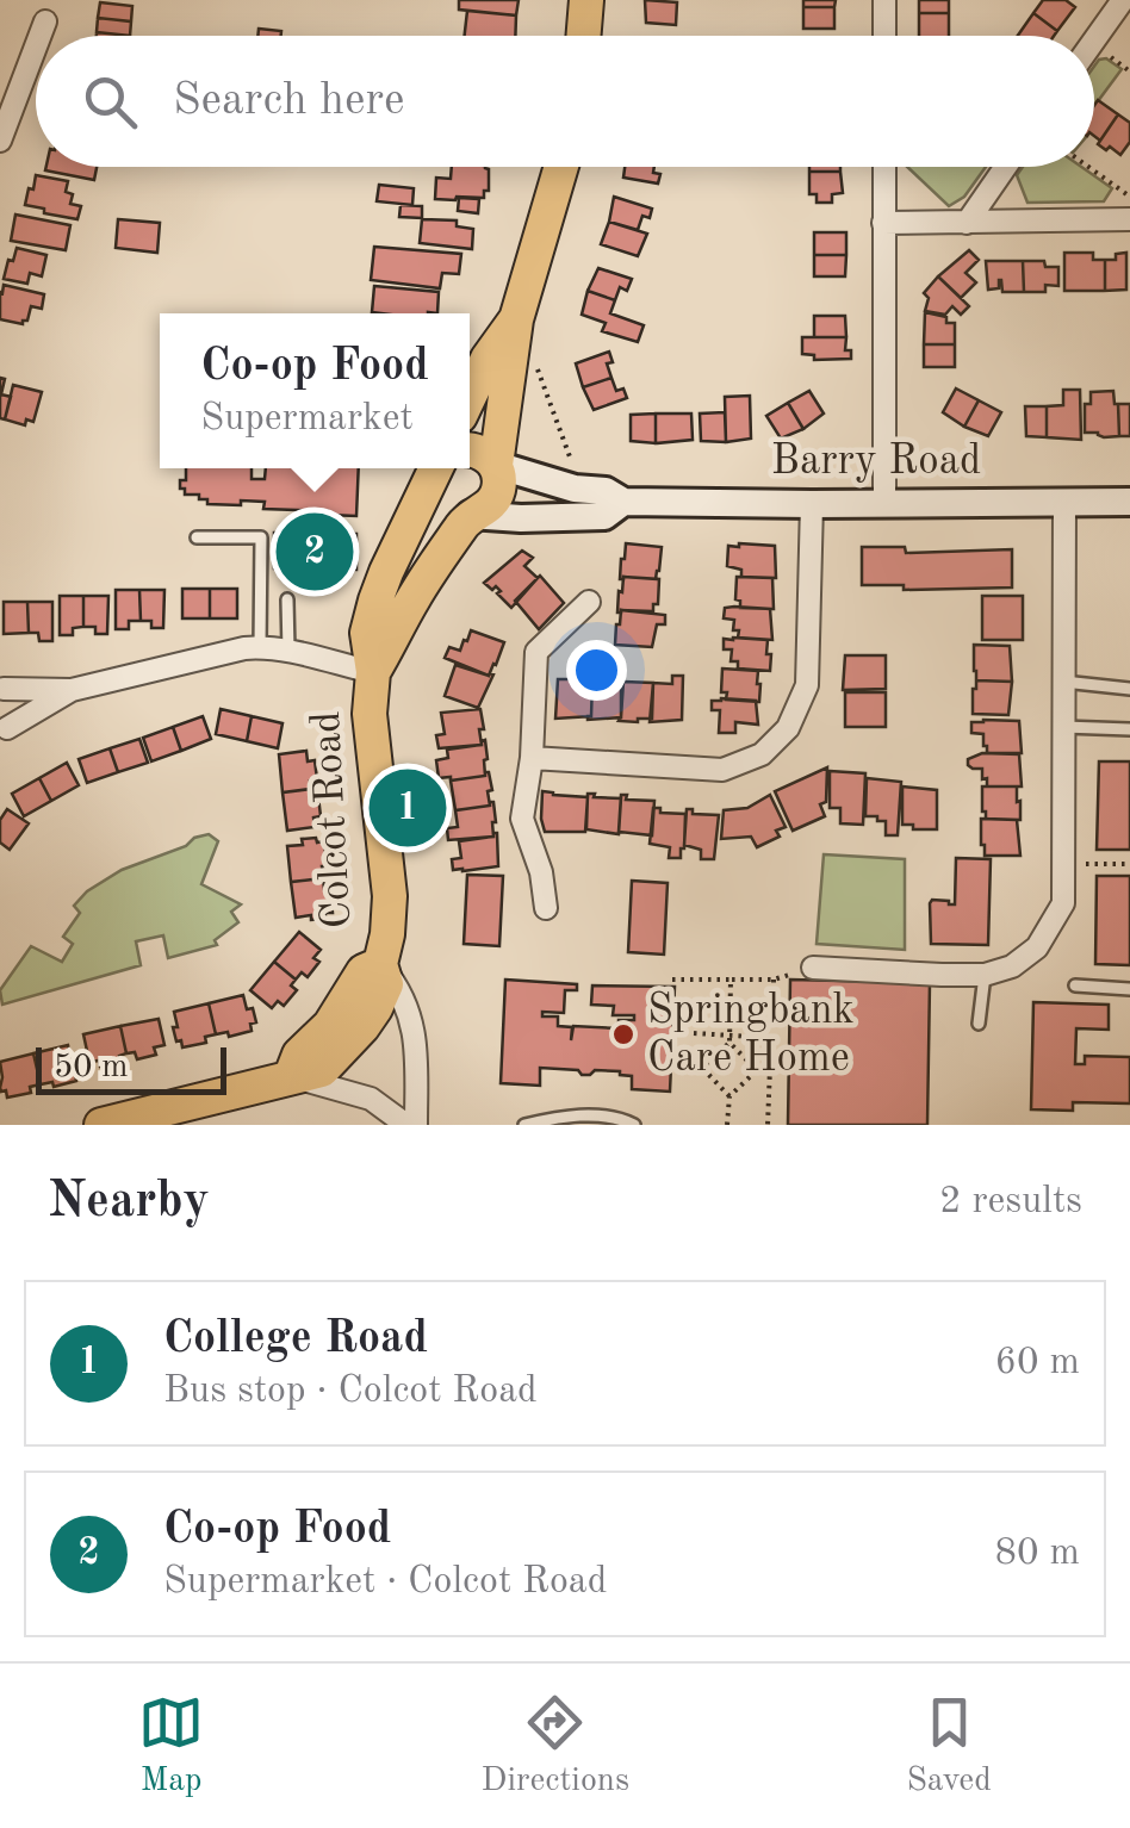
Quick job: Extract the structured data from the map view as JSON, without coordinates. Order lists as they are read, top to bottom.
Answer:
{
  "streets": {
    "main road": ["Colcot Road"],
    "street": ["Barry Road"]
  },
  "crossings": [
    ["Barry Road", "Colcot Road"]
  ],
  "places": ["Springbank Care Home"],
  "scale_bar": "50 m",
  "page": {
    "search": "Search here",
    "popup": ["Co-op Food", "Supermarket"],
    "pins": ["2", "1"],
    "scale": "50 m",
    "heading": ["Nearby", "2 results"],
    "list": [
      {
        "mark": "1",
        "name": "College Road",
        "note": "Bus stop · Colcot Road",
        "value": "60 m"
      },
      {
        "mark": "2",
        "name": "Co-op Food",
        "note": "Supermarket · Colcot Road",
        "value": "80 m"
      }
    ],
    "nav": ["Map", "Directions", "Saved"]
  }
}
